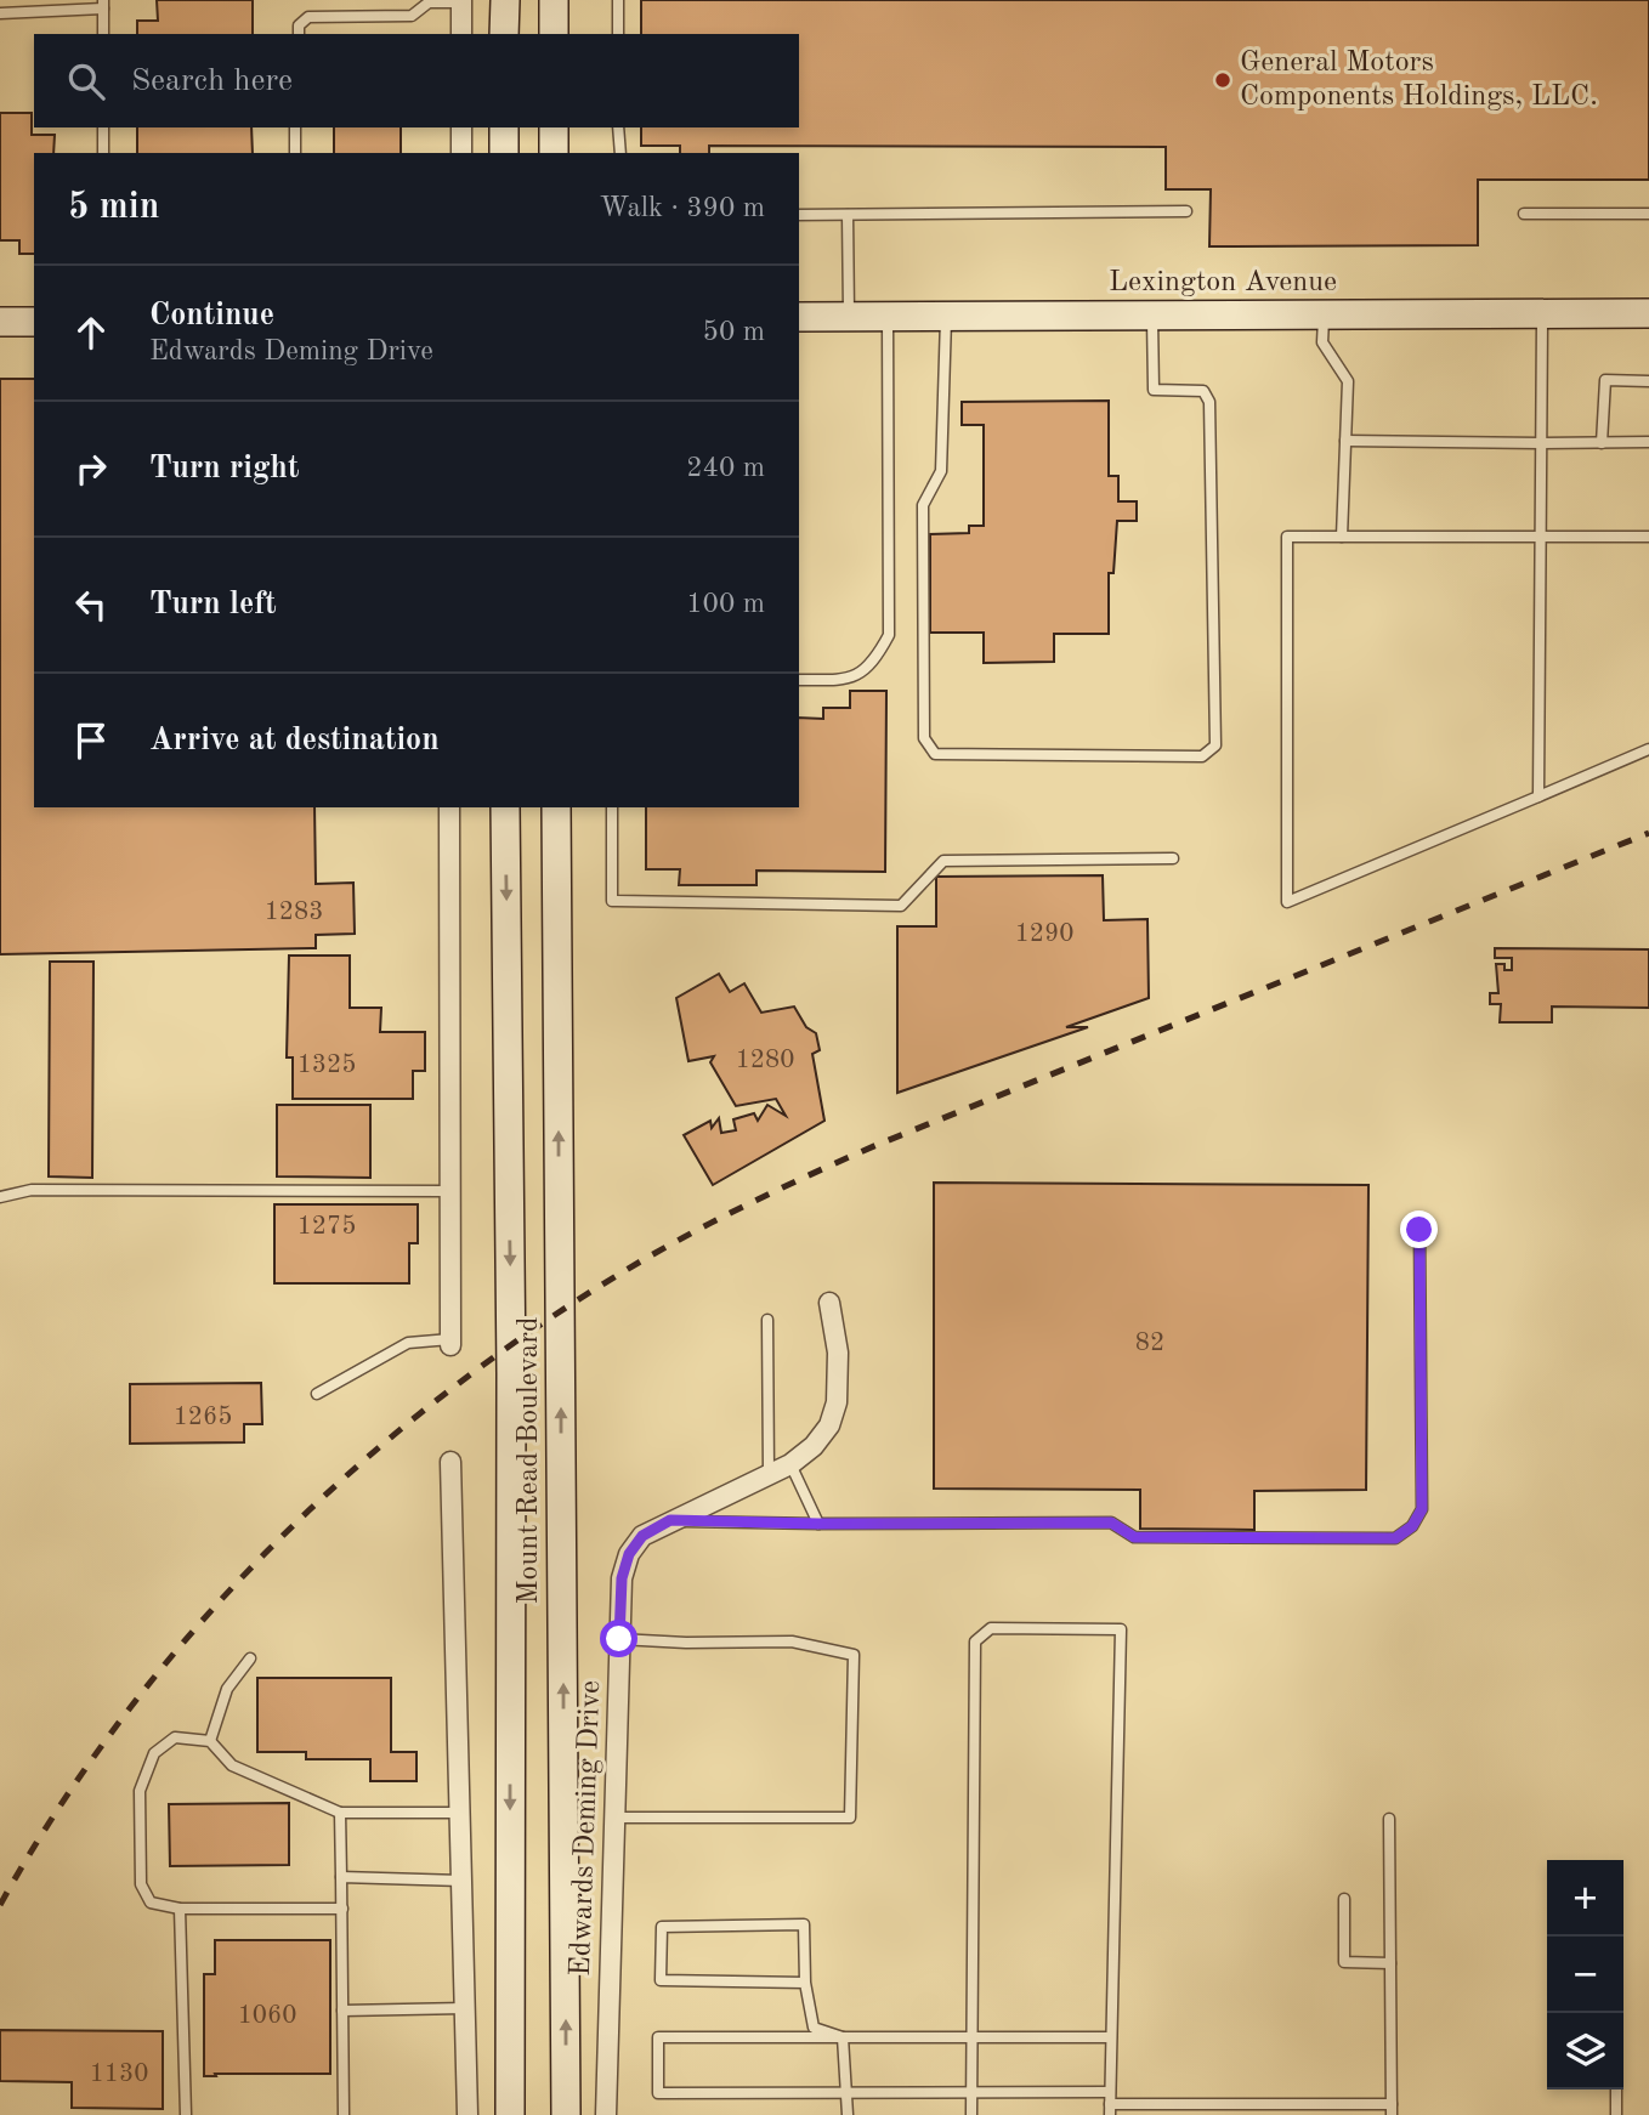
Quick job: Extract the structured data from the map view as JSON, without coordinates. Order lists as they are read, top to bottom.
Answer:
{
  "streets": {
    "main road": ["Lexington Avenue", "Mount Read Boulevard"],
    "street": ["Edwards Deming Drive"]
  },
  "places": ["General Motors Components Holdings, LLC."],
  "house_numbers": [
    "1283",
    "1290",
    "1280",
    "1325",
    "1275",
    "82",
    "1265",
    "1060",
    "1130"
  ],
  "page": {
    "search": "Search here",
    "heading": ["5 min", "Walk · 390 m"],
    "list": [
      ["Continue", "Edwards Deming Drive", "50 m"],
      ["Turn right", "240 m"],
      ["Turn left", "100 m"],
      "Arrive at destination"
    ],
    "map_buttons": ["+", "−"]
  }
}
